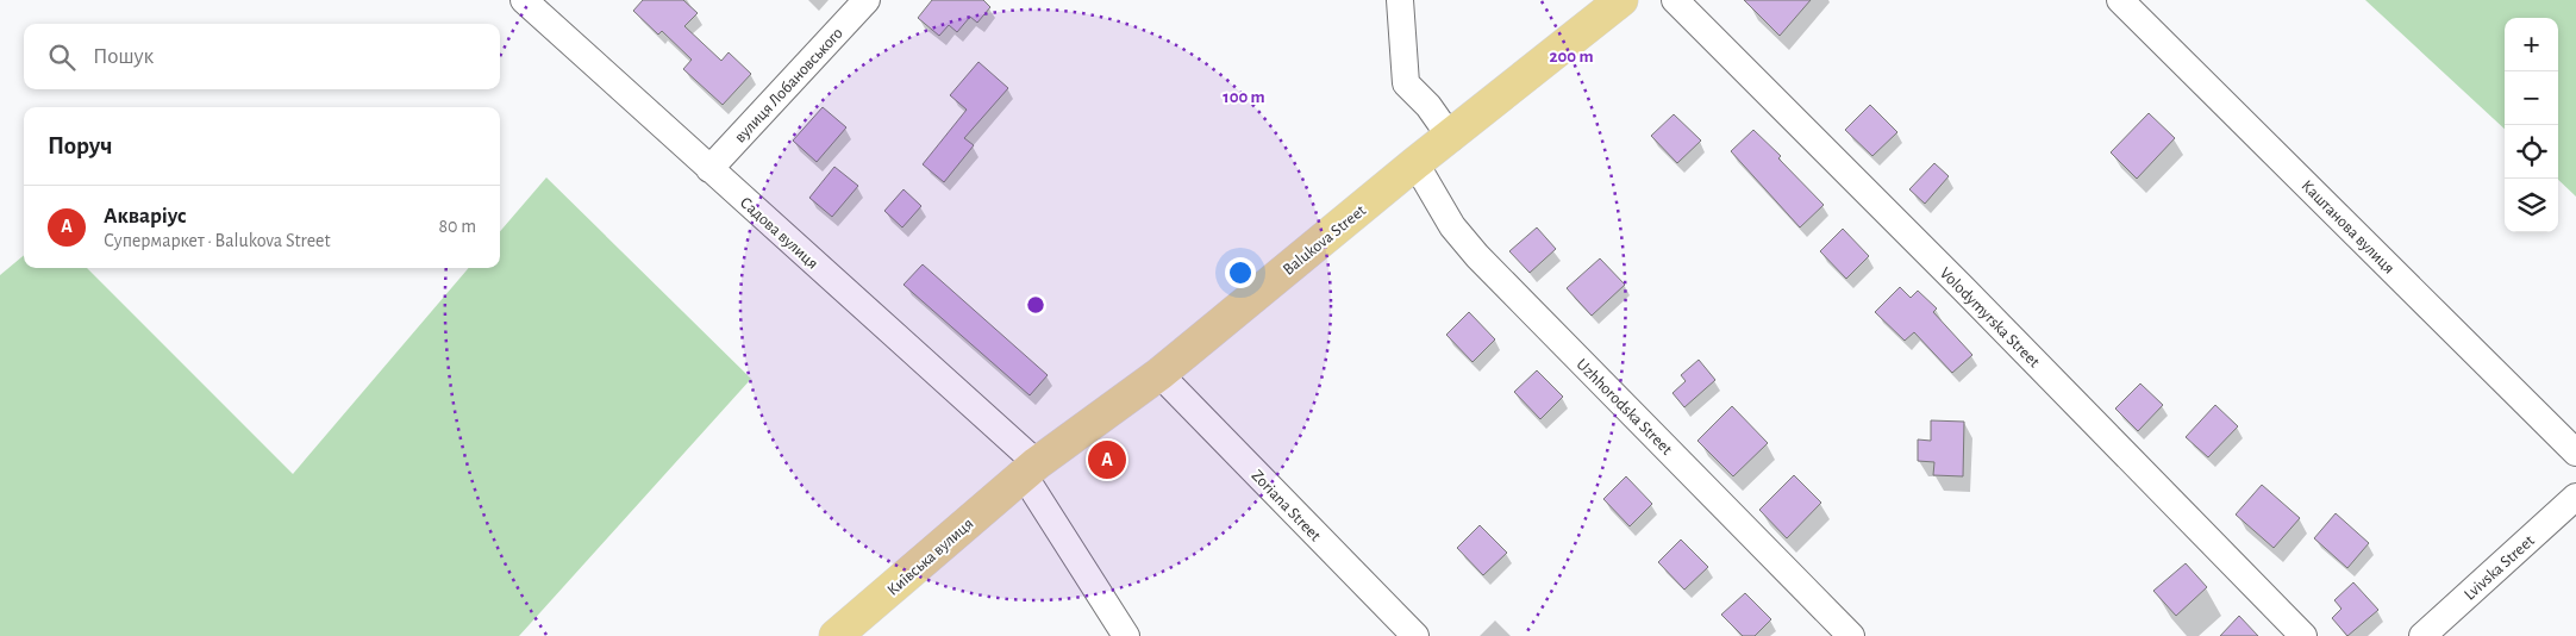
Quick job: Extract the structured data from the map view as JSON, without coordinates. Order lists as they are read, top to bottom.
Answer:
{
  "streets": {
    "main road": ["Balukova Street", "Київська вулиця"],
    "street": [
      "вулиця Лобановського",
      "Каштанова вулиця",
      "Садова вулиця",
      "Volodymyrska Street",
      "Uzhhorodska Street",
      "Zoriana Street",
      "Lvivska Street"
    ]
  },
  "crossings": [
    ["вулиця Лобановського", "Садова вулиця"],
    ["Садова вулиця", "Balukova Street"],
    ["Садова вулиця", "Київська вулиця"],
    ["Balukova Street", "Uzhhorodska Street"],
    ["Balukova Street", "Zoriana Street"],
    ["Balukova Street", "Київська вулиця"]
  ],
  "page": {
    "map_buttons": ["+", "−"],
    "search": "Пошук",
    "heading": "Поруч",
    "list": [
      {
        "mark": "A",
        "name": "Акваріус",
        "note": "Супермаркет · Balukova Street",
        "value": "80 m"
      }
    ],
    "pins": "A"
  },
  "rings": ["200 m", "100 m"]
}
